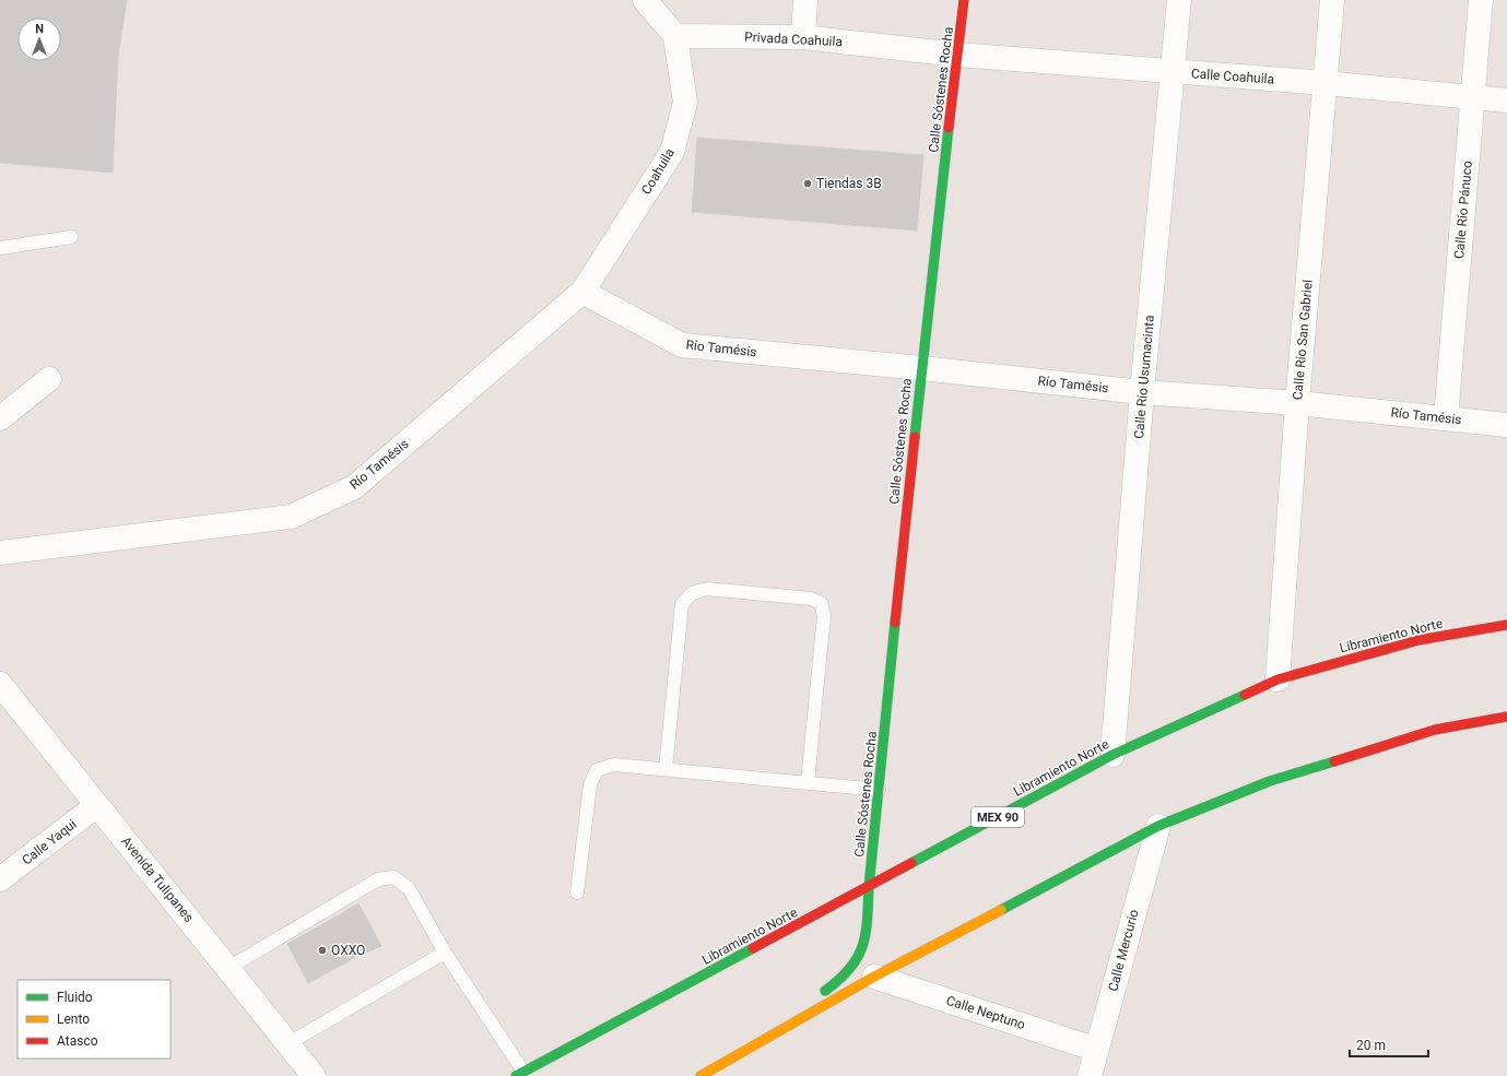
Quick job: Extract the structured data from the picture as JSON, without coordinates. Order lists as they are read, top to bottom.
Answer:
{
  "streets": {
    "main road": ["Calle Sóstenes Rocha", "Libramiento Norte", "MEX 90"],
    "street": [
      "Privada Coahuila",
      "Calle Coahuila",
      "Coahuila",
      "Calle Río Pánuco",
      "Calle Río San Gabriel",
      "Río Tamésis",
      "Calle Río Usumacinta",
      "Calle Yaqui",
      "Avenida Tulipanes",
      "Calle Mercurio",
      "Calle Neptuno"
    ]
  },
  "crossings": [
    ["Privada Coahuila", "Calle Coahuila"],
    ["Privada Coahuila", "Calle Sóstenes Rocha"],
    ["Privada Coahuila", "Coahuila"],
    ["Calle Coahuila", "Calle Sóstenes Rocha"],
    ["Calle Coahuila", "Calle Río Pánuco"],
    ["Calle Coahuila", "Calle Río San Gabriel"],
    ["Calle Coahuila", "Calle Río Usumacinta"],
    ["Calle Sóstenes Rocha", "Río Tamésis"],
    ["Calle Sóstenes Rocha", "Libramiento Norte"],
    ["Coahuila", "Río Tamésis"],
    ["Calle Río Pánuco", "Río Tamésis"],
    ["Calle Río San Gabriel", "Río Tamésis"],
    ["Calle Río San Gabriel", "Libramiento Norte"],
    ["Río Tamésis", "Calle Río Usumacinta"],
    ["Calle Río Usumacinta", "Libramiento Norte"],
    ["Calle Yaqui", "Avenida Tulipanes"],
    ["Calle Mercurio", "Calle Neptuno"]
  ],
  "places": ["Tiendas 3B", "OXXO"],
  "legend": ["Fluido", "Lento", "Atasco"],
  "scale_bar": "20 m",
  "north": "top"
}
